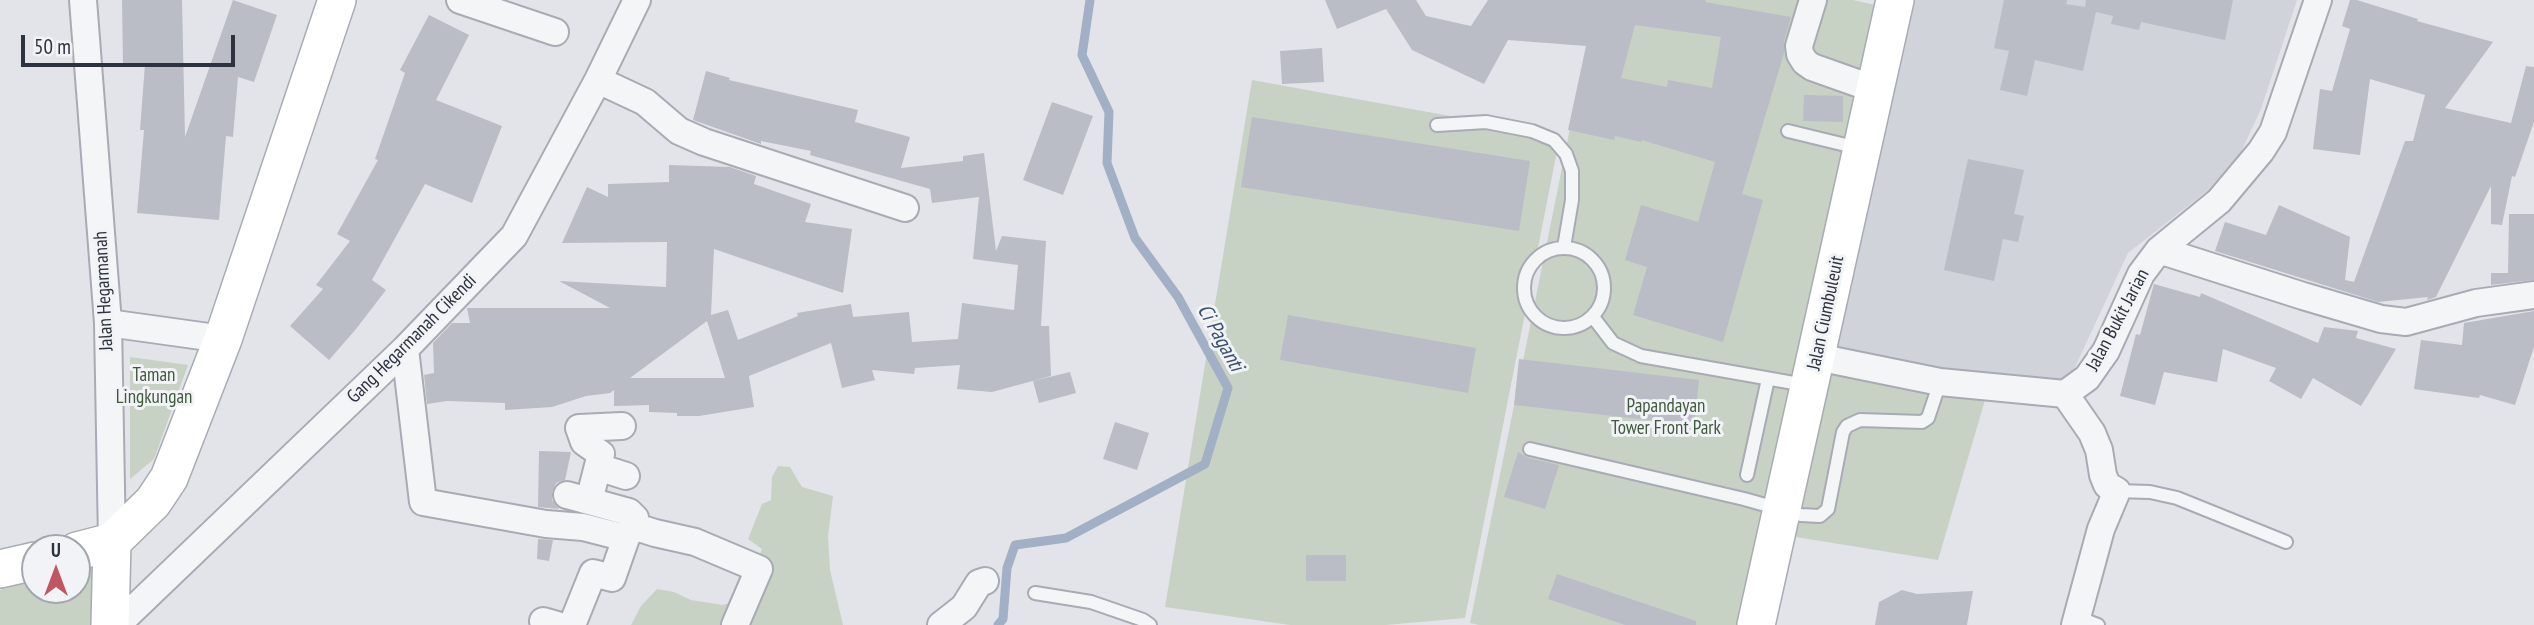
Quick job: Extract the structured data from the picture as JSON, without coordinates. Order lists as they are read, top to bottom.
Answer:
{
  "streets": {
    "street": [
      "Jalan Hegarmanah",
      "Jalan Ciumbuleuit",
      "Jalan Bukit Jarian",
      "Gang Hegarmanah Cikendi"
    ]
  },
  "water": ["Ci Paganti"],
  "parks": ["Taman Lingkungan", "Papandayan Tower Front Park"],
  "scale_bar": "50 m",
  "north": "top"
}
